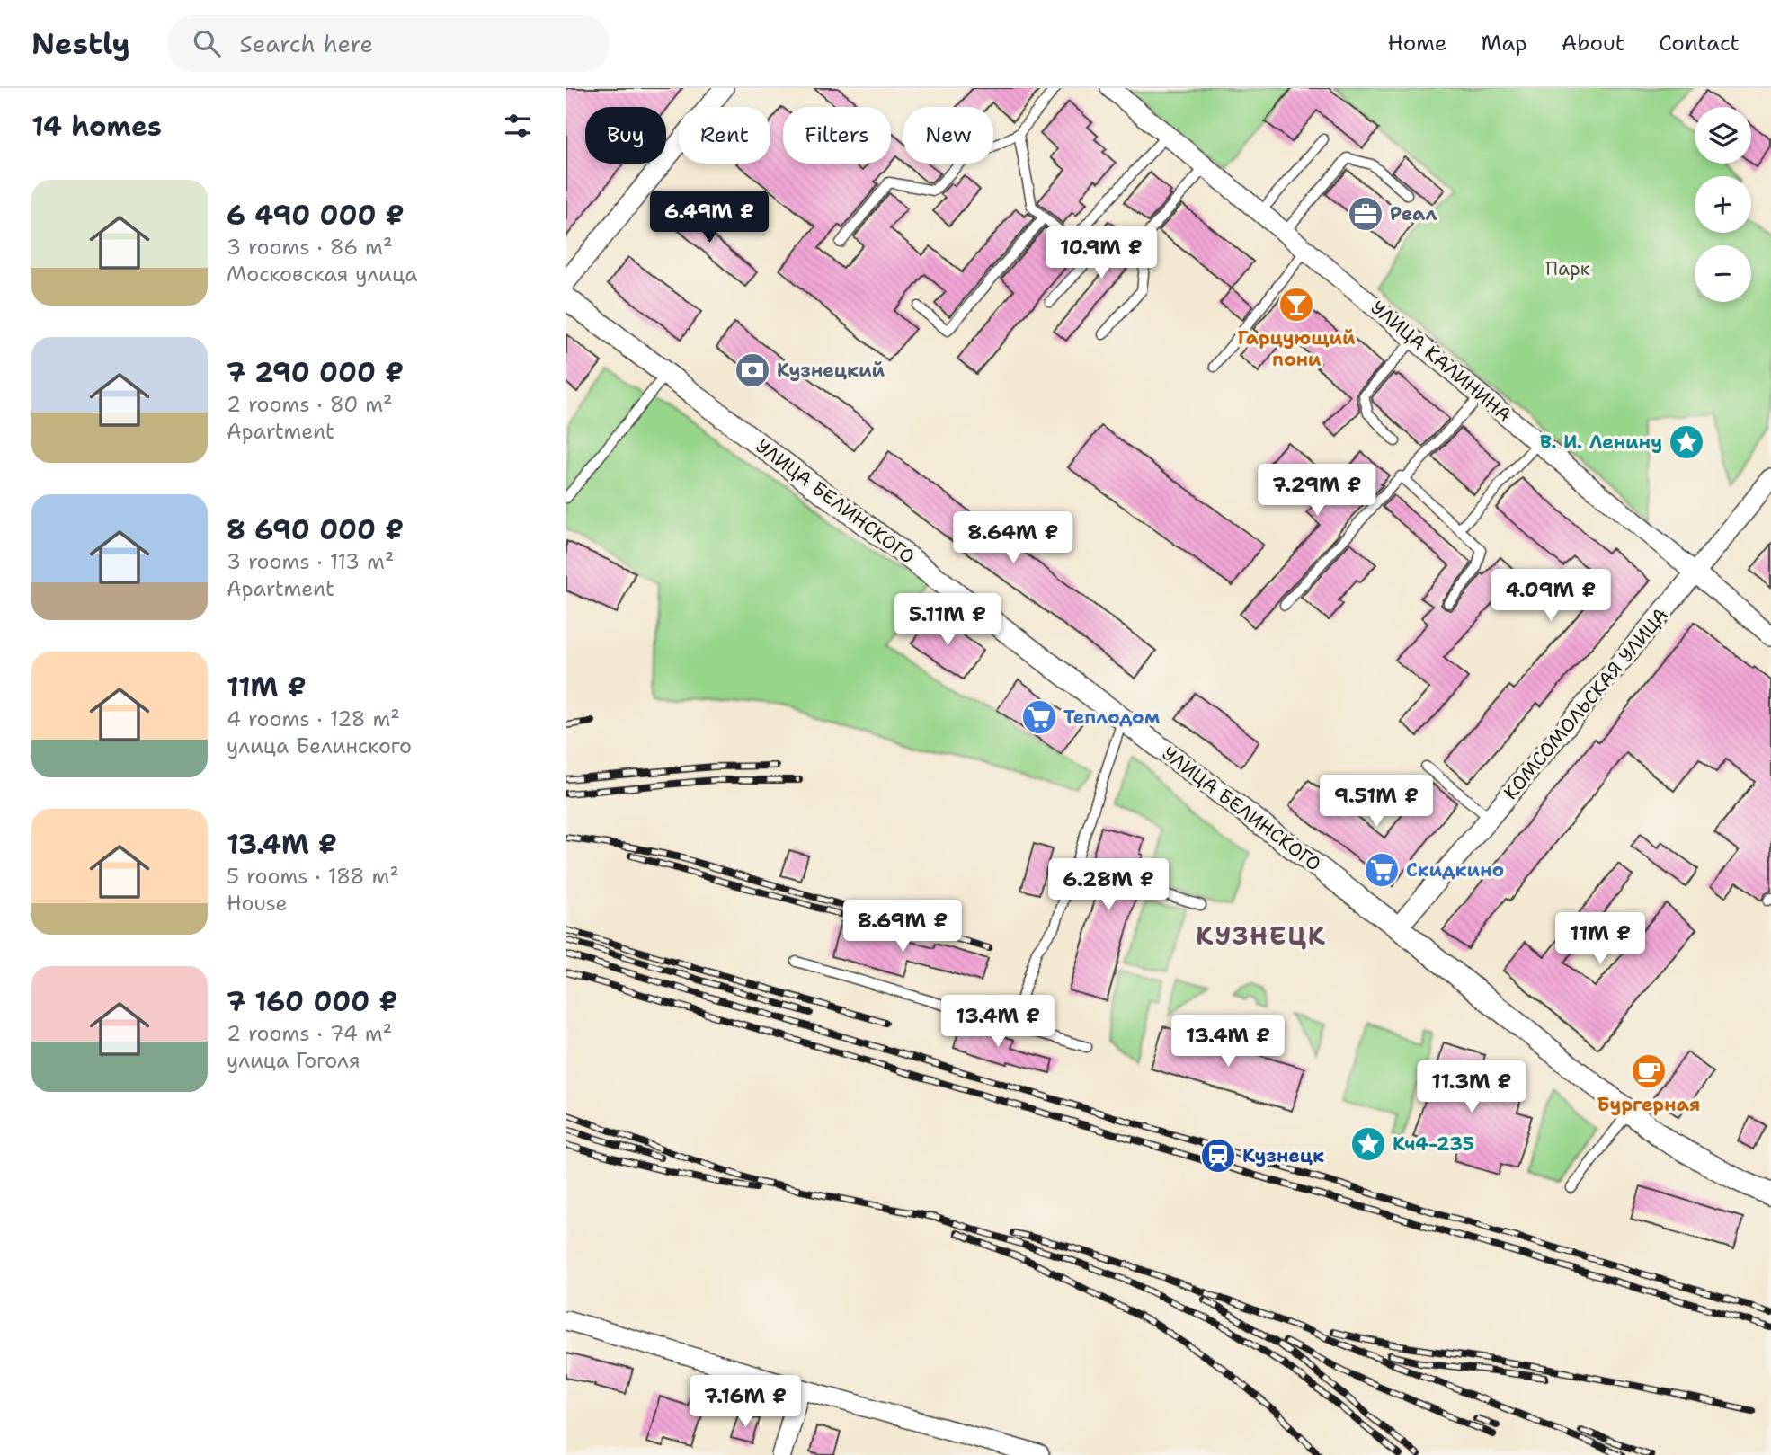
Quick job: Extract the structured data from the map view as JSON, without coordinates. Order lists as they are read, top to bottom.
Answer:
{
  "streets": {
    "street": ["УЛИЦА КАЛИНИНА", "УЛИЦА БЕЛИНСКОГО", "КОМСОМОЛЬСКАЯ УЛИЦА"]
  },
  "crossings": [
    ["УЛИЦА КАЛИНИНА", "КОМСОМОЛЬСКАЯ УЛИЦА"],
    ["УЛИЦА БЕЛИНСКОГО", "КОМСОМОЛЬСКАЯ УЛИЦА"]
  ],
  "districts": ["КУЗНЕЦК"],
  "parks": ["Парк"],
  "places": {
    "office": ["Реал"],
    "bar": ["Гарцующий пони"],
    "bank": ["Кузнецкий"],
    "place": ["В. И. Ленину", "Кч4-235"],
    "supermarket": ["Теплодом", "Скидкино"],
    "cafe": ["Бургерная"],
    "station": ["Кузнецк"]
  },
  "page": {
    "header": "Nestly",
    "search": "Search here",
    "nav": [
      "Home",
      "Map",
      "About",
      "Contact"
    ],
    "heading": "14 homes",
    "map_buttons": ["+", "−"],
    "chip": [
      "Buy",
      "Rent",
      "Filters",
      "New"
    ],
    "list": [
      {
        "name": "6 490 000 ₽",
        "note": "3 rooms · 86 m² · Московская улица"
      },
      {
        "name": "7 290 000 ₽",
        "note": "2 rooms · 80 m² · Apartment"
      },
      {
        "name": "8 690 000 ₽",
        "note": "3 rooms · 113 m² · Apartment"
      },
      {
        "name": "11M ₽",
        "note": "4 rooms · 128 m² · улица Белинского"
      },
      {
        "name": "13.4M ₽",
        "note": "5 rooms · 188 m² · House"
      },
      {
        "name": "7 160 000 ₽",
        "note": "2 rooms · 74 m² · улица Гоголя"
      }
    ],
    "price": [
      "6.49M ₽",
      "10.9M ₽",
      "7.29M ₽",
      "8.64M ₽",
      "4.09M ₽",
      "5.11M ₽",
      "9.51M ₽",
      "6.28M ₽",
      "8.69M ₽",
      "11M ₽",
      "13.4M ₽",
      "13.4M ₽",
      "11.3M ₽",
      "7.16M ₽"
    ]
  }
}
